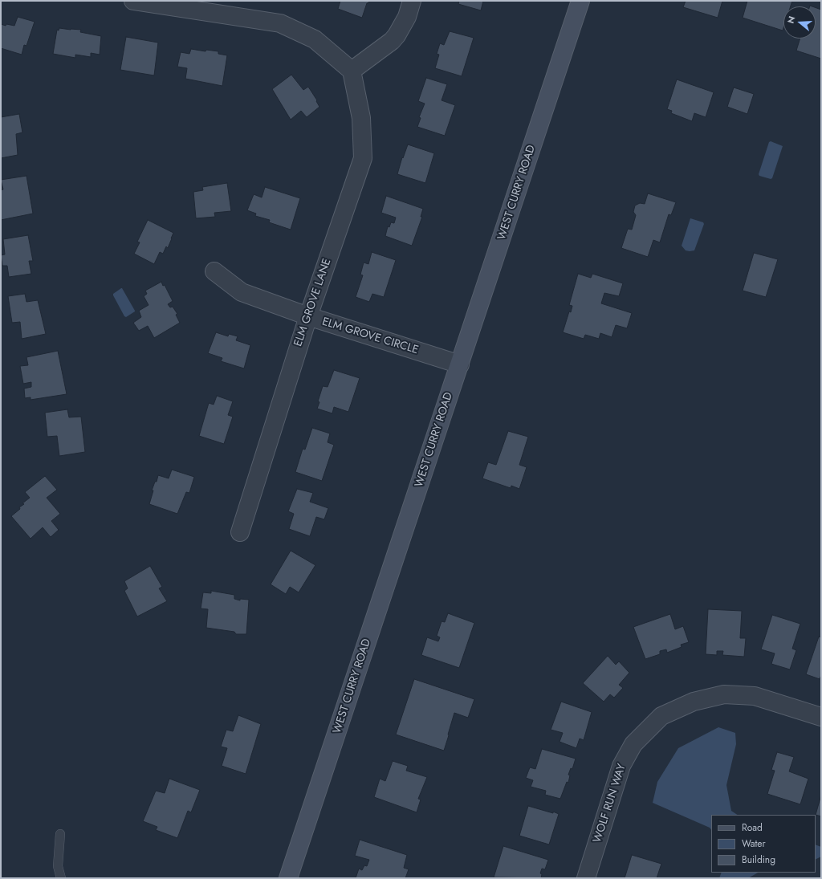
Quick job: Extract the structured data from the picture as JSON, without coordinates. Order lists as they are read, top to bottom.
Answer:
{
  "streets": {
    "street": [
      "WEST CURRY ROAD",
      "ELM GROVE LANE",
      "ELM GROVE CIRCLE",
      "WOLF RUN WAY"
    ]
  },
  "crossings": [
    ["WEST CURRY ROAD", "ELM GROVE CIRCLE"],
    ["ELM GROVE LANE", "ELM GROVE CIRCLE"]
  ],
  "legend": ["Road", "Water", "Building"],
  "north": "left"
}
